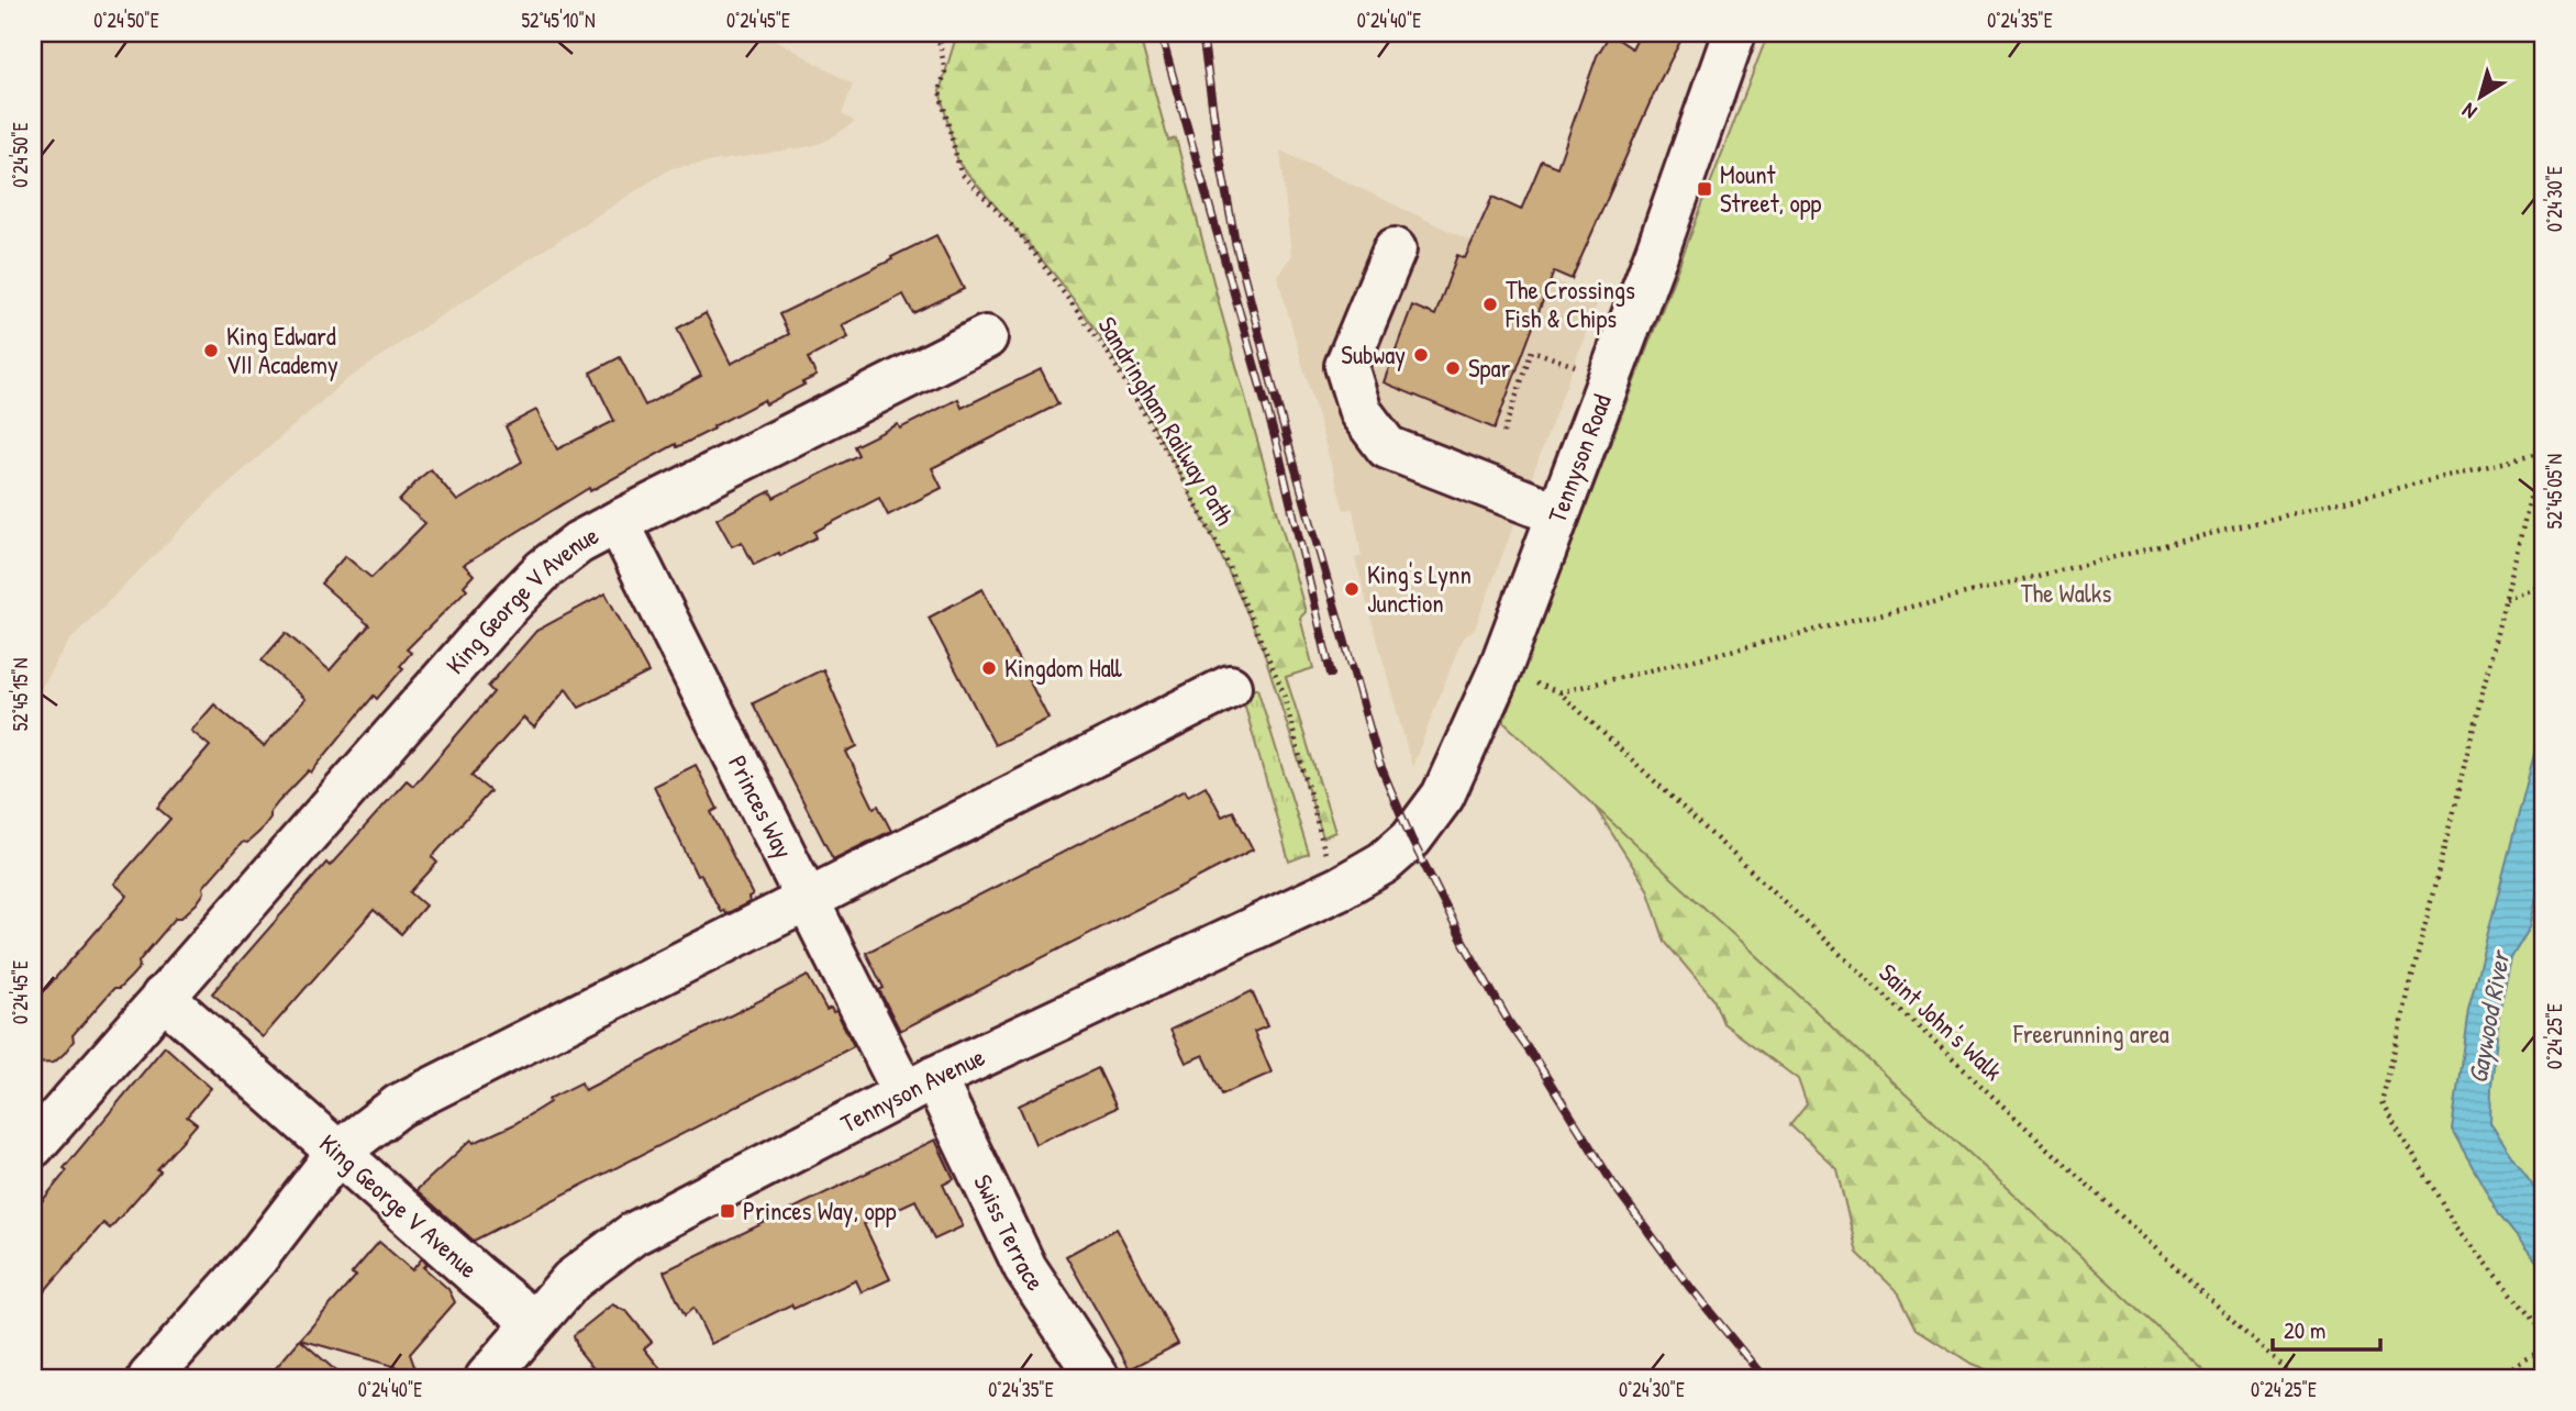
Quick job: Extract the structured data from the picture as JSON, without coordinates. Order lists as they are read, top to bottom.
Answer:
{
  "streets": {
    "street": [
      "Tennyson Road",
      "King George V Avenue",
      "Princes Way",
      "Tennyson Avenue",
      "Swiss Terrace"
    ],
    "path": ["Sandringham Railway Path", "Saint John's Walk"]
  },
  "crossings": [
    ["Tennyson Road", "Tennyson Avenue"],
    ["King George V Avenue", "Princes Way"],
    ["King George V Avenue", "Tennyson Avenue"],
    ["Princes Way", "Tennyson Avenue"],
    ["Princes Way", "Swiss Terrace"],
    ["Tennyson Avenue", "Swiss Terrace"]
  ],
  "water": ["Gaywood River"],
  "parks": ["The Walks", "Freerunning area"],
  "places": {
    "transit": ["Mount Street, opp", "Princes Way, opp"],
    "other": [
      "The Crossings Fish & Chips",
      "King Edward VII Academy",
      "Subway",
      "Spar",
      "King's Lynn Junction",
      "Kingdom Hall"
    ]
  },
  "scale_bar": "20 m",
  "north": "bottom left",
  "coordinates": [
    "0°24'50\"E",
    "52°45'10\"N",
    "0°24'45\"E",
    "0°24'40\"E",
    "0°24'35\"E",
    "0°24'30\"E",
    "52°45'05\"N",
    "52°45'15\"N",
    "0°24'25\"E"
  ]
}
